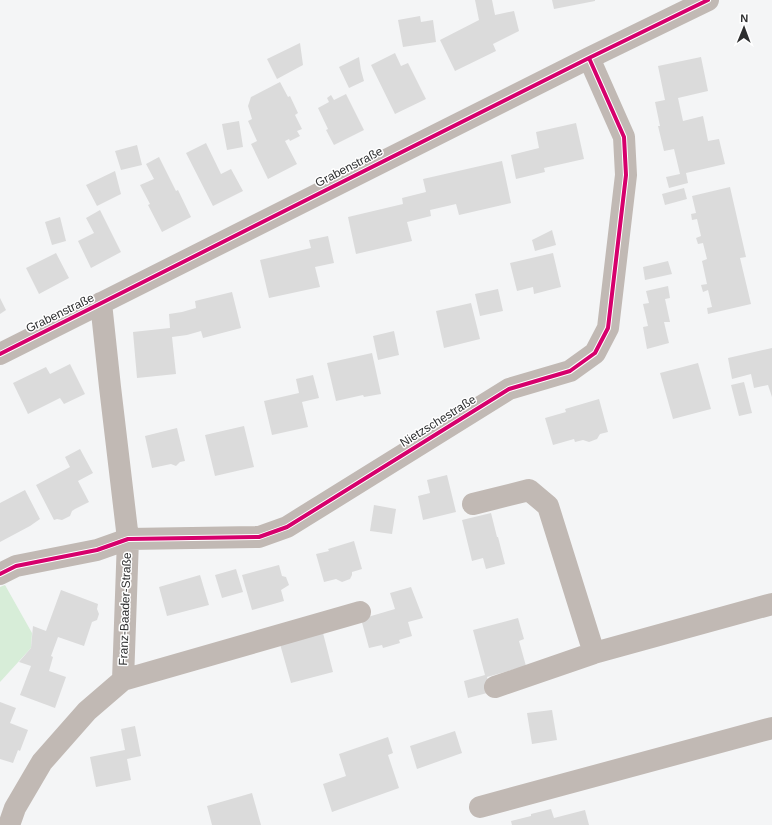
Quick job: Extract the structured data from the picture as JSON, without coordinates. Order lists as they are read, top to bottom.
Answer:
{
  "streets": {
    "street": ["Grabenstraße", "Nietzschestraße", "Franz-Baader-Straße"]
  },
  "crossings": [
    ["Grabenstraße", "Nietzschestraße"],
    ["Grabenstraße", "Franz-Baader-Straße"],
    ["Nietzschestraße", "Franz-Baader-Straße"]
  ],
  "north": "top"
}
